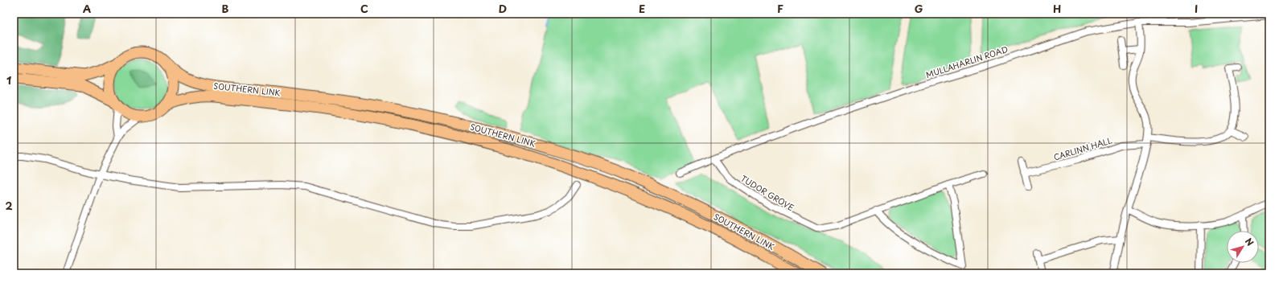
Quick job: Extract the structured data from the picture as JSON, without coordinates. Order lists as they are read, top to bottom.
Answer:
{
  "streets": {
    "main road": ["SOUTHERN LINK"],
    "street": ["MULLAHARLIN ROAD", "CARLINN HALL", "TUDOR GROVE"]
  },
  "crossings": [
    ["MULLAHARLIN ROAD", "TUDOR GROVE"]
  ],
  "north": "top right",
  "grid": {
    "columns": [
      "A",
      "B",
      "C",
      "D",
      "E",
      "F",
      "G",
      "H",
      "I"
    ],
    "rows": ["1", "2"]
  }
}
